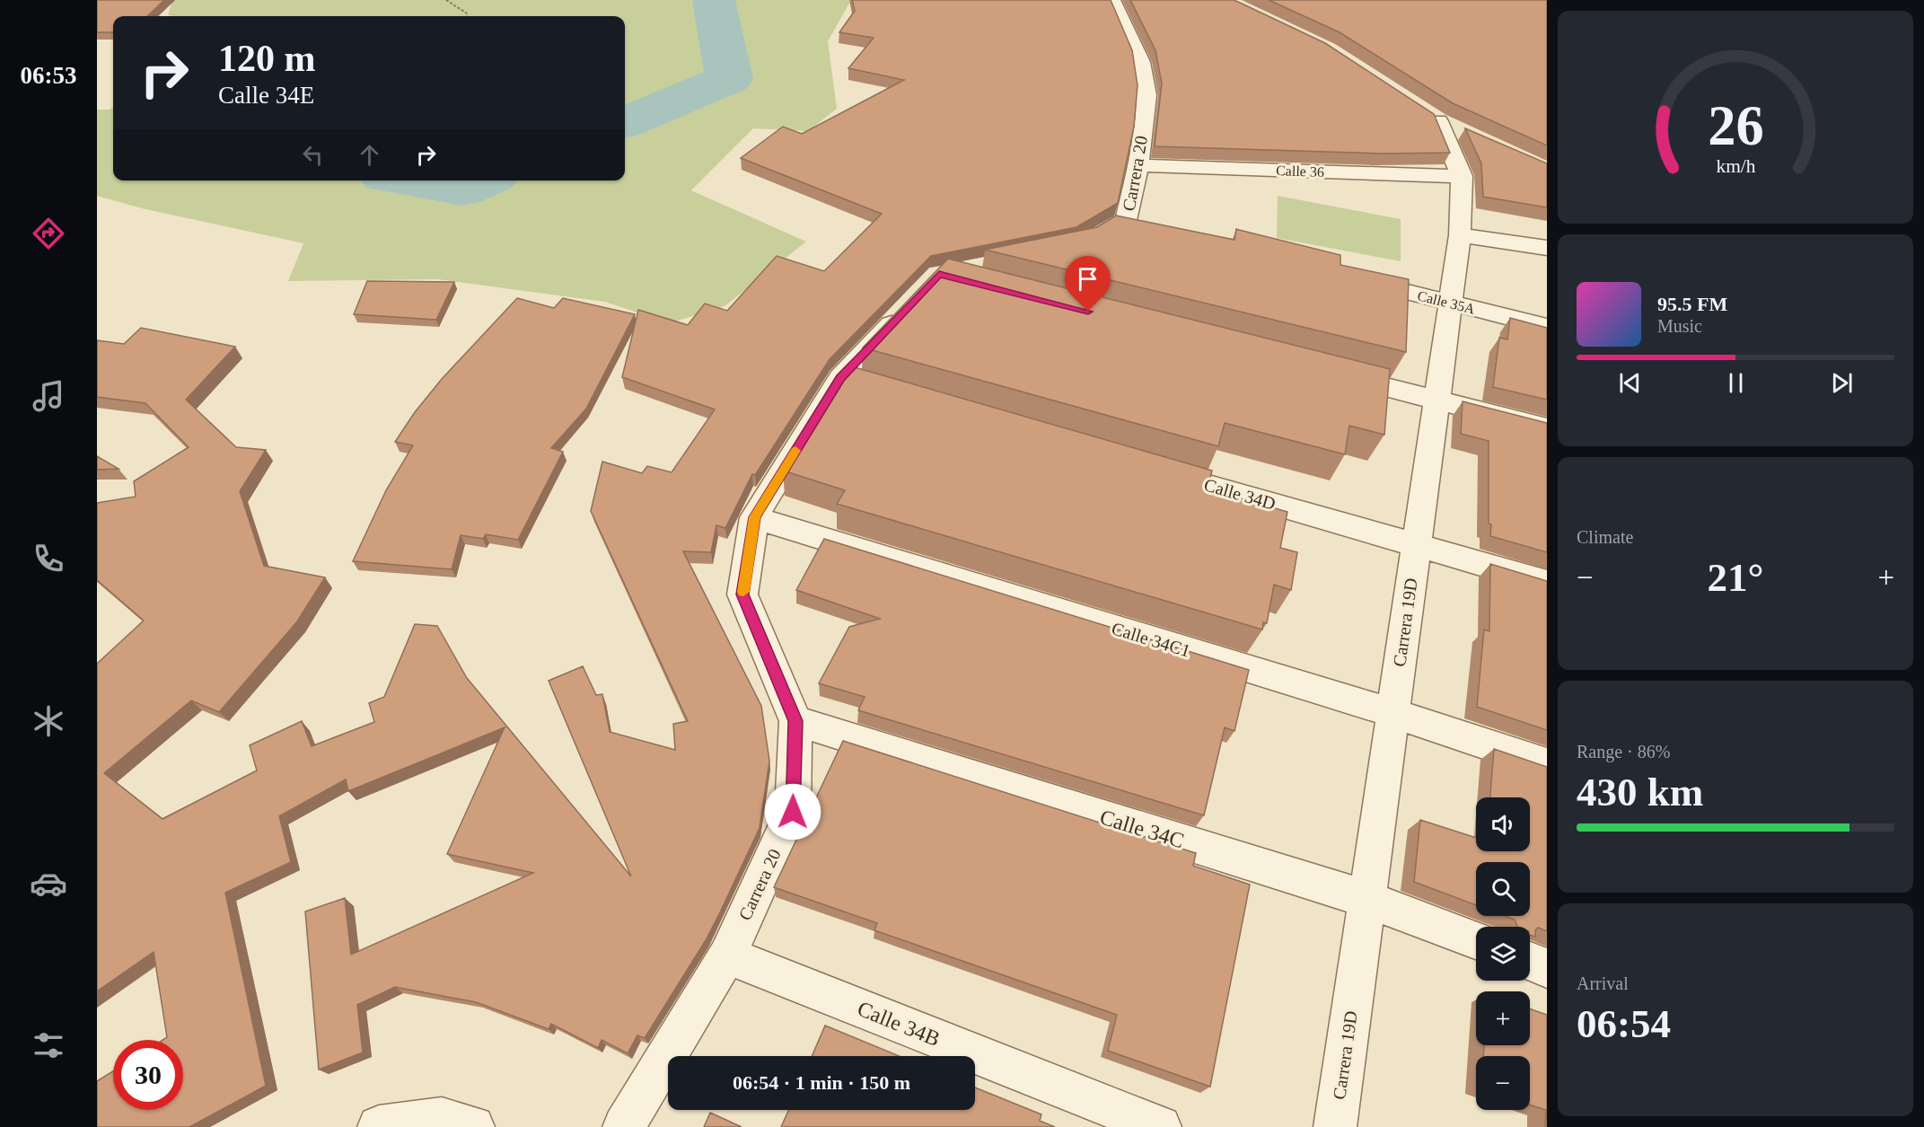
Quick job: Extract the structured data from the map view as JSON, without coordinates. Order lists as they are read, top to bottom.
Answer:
{
  "streets": {
    "street": [
      "Calle 36",
      "Carrera 20",
      "Calle 35A",
      "Calle 34D",
      "Carrera 19D",
      "Calle 34C1",
      "Calle 34C",
      "Calle 34B"
    ]
  },
  "crossings": [
    ["Calle 36", "Carrera 20"],
    ["Calle 36", "Carrera 19D"],
    ["Carrera 20", "Calle 34C1"],
    ["Carrera 20", "Calle 34C"],
    ["Carrera 20", "Calle 34B"],
    ["Calle 35A", "Carrera 19D"],
    ["Calle 34D", "Carrera 19D"],
    ["Carrera 19D", "Calle 34C1"],
    ["Carrera 19D", "Calle 34C"]
  ],
  "page": {
    "tabs": "06:53",
    "turn": ["120 m", "Calle 34E"],
    "song": ["95.5 FM", "Music"],
    "tile": [
      "Climate",
      ["Range · 86%", "430 km"],
      ["Arrival", "06:54"]
    ],
    "heat": ["−", "21°", "+"],
    "map_buttons": ["+", "−"],
    "limit": "30",
    "trip": "06:54 · 1 min · 150 m",
    "gauge": ["26", "km/h"]
  }
}
